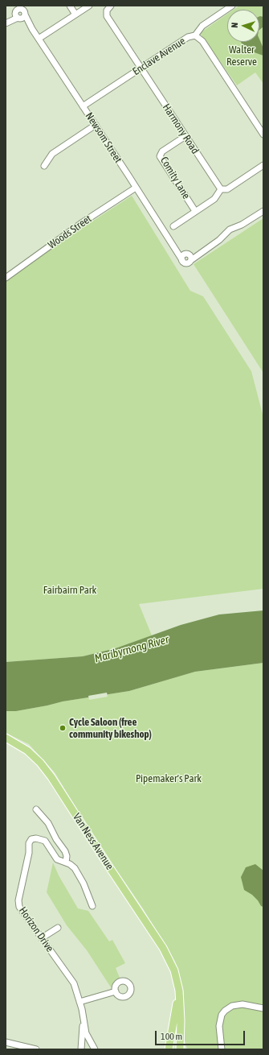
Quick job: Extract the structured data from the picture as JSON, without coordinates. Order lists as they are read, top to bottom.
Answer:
{
  "streets": {
    "main road": ["Van Ness Avenue"],
    "street": [
      "Enclave Avenue",
      "Harmony Road",
      "Newsom Street",
      "Comity Lane",
      "Woods Street",
      "Horizon Drive"
    ]
  },
  "crossings": [
    ["Enclave Avenue", "Harmony Road"],
    ["Enclave Avenue", "Newsom Street"],
    ["Harmony Road", "Comity Lane"],
    ["Newsom Street", "Woods Street"]
  ],
  "water": ["Maribyrnong River"],
  "parks": ["Walter Reserve", "Fairbairn Park", "Pipemaker's Park"],
  "places": ["Cycle Saloon (free community bikeshop)"],
  "scale_bar": "100 m",
  "north": "left"
}
